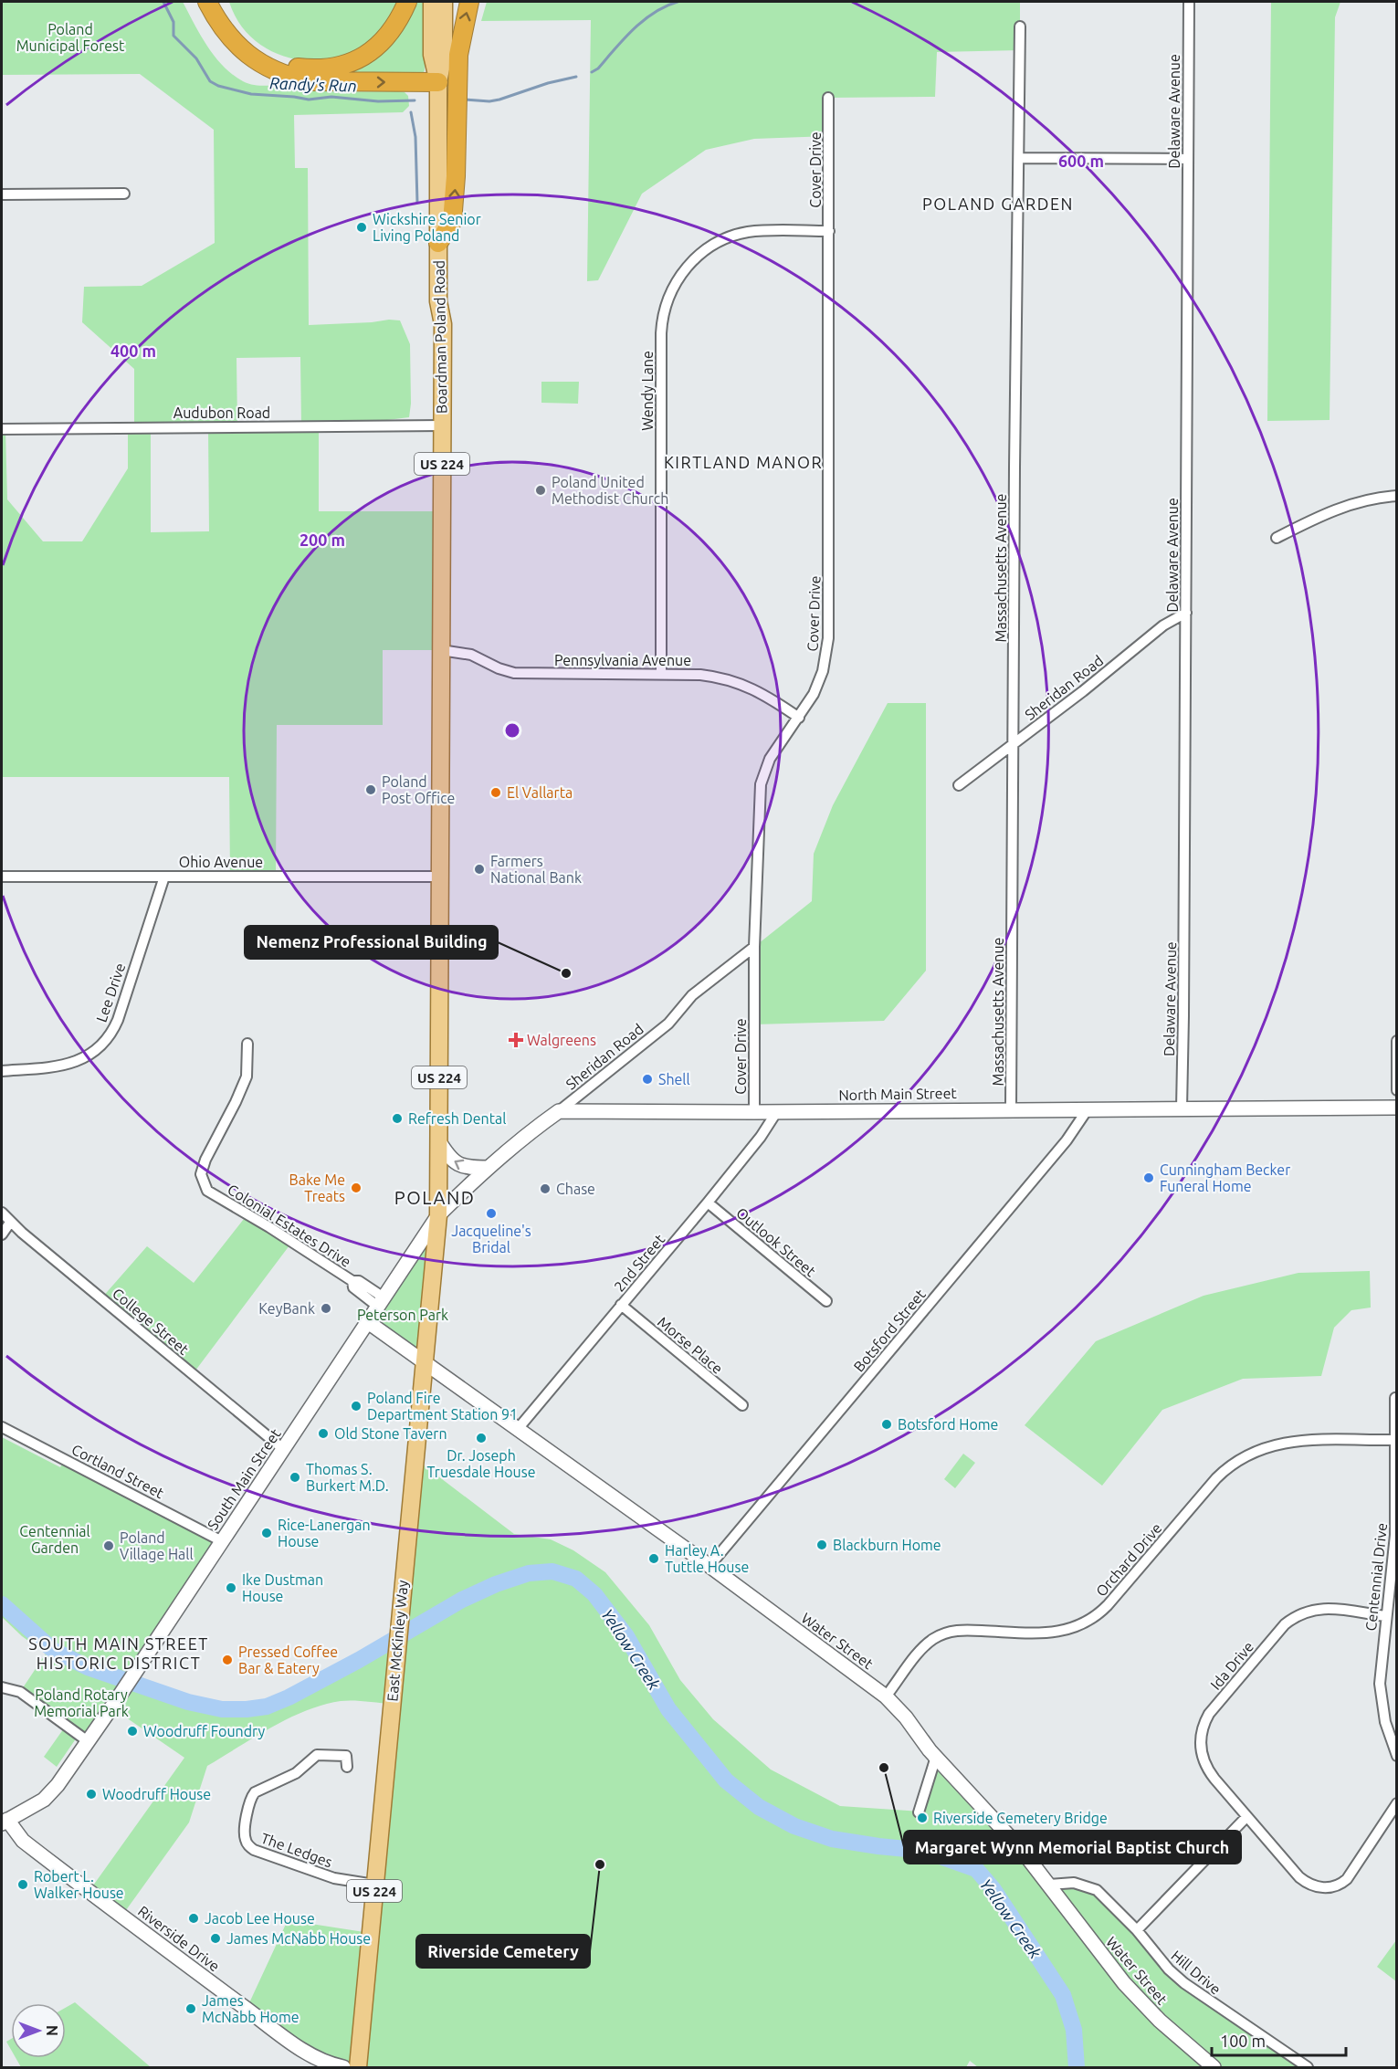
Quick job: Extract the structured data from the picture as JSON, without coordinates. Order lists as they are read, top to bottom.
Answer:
{
  "streets": {
    "main road": [
      "Boardman Poland Road",
      "US 224",
      "North Main Street",
      "South Main Street",
      "East McKinley Way",
      "Water Street",
      "Riverside Drive"
    ],
    "street": [
      "Delaware Avenue",
      "Cover Drive",
      "Wendy Lane",
      "Audubon Road",
      "Massachusetts Avenue",
      "Pennsylvania Avenue",
      "Sheridan Road",
      "Ohio Avenue",
      "Lee Drive",
      "Colonial Estates Drive",
      "Outlook Street",
      "2nd Street",
      "College Street",
      "Botsford Street",
      "Morse Place",
      "Cortland Street",
      "Orchard Drive",
      "Centennial Drive",
      "Ida Drive",
      "The Ledges",
      "Hill Drive"
    ]
  },
  "crossings": [
    ["Delaware Avenue", "Sheridan Road"],
    ["Delaware Avenue", "North Main Street"],
    ["Cover Drive", "Wendy Lane"],
    ["Cover Drive", "Pennsylvania Avenue"],
    ["Cover Drive", "Sheridan Road"],
    ["Cover Drive", "North Main Street"],
    ["Boardman Poland Road", "Audubon Road"],
    ["Boardman Poland Road", "US 224"],
    ["Boardman Poland Road", "Pennsylvania Avenue"],
    ["Boardman Poland Road", "Ohio Avenue"],
    ["Wendy Lane", "Pennsylvania Avenue"],
    ["US 224", "Ohio Avenue"],
    ["US 224", "South Main Street"],
    ["US 224", "East McKinley Way"],
    ["Massachusetts Avenue", "Sheridan Road"],
    ["Massachusetts Avenue", "North Main Street"],
    ["Sheridan Road", "North Main Street"],
    ["Ohio Avenue", "Lee Drive"],
    ["North Main Street", "2nd Street"],
    ["North Main Street", "Botsford Street"],
    ["Colonial Estates Drive", "South Main Street"],
    ["Outlook Street", "2nd Street"],
    ["2nd Street", "Morse Place"],
    ["2nd Street", "Water Street"],
    ["College Street", "South Main Street"],
    ["Botsford Street", "Water Street"],
    ["Cortland Street", "South Main Street"],
    ["South Main Street", "East McKinley Way"],
    ["South Main Street", "Water Street"],
    ["South Main Street", "Riverside Drive"],
    ["Orchard Drive", "Centennial Drive"],
    ["Orchard Drive", "Water Street"],
    ["Centennial Drive", "Ida Drive"],
    ["East McKinley Way", "Water Street"],
    ["East McKinley Way", "The Ledges"],
    ["Water Street", "Hill Drive"]
  ],
  "districts": [
    "POLAND GARDEN",
    "KIRTLAND MANOR",
    "POLAND",
    "SOUTH MAIN STREET HISTORIC DISTRICT"
  ],
  "water": ["Randy's Run", "Yellow Creek"],
  "parks": [
    "Poland Municipal Forest",
    "Peterson Park",
    "Centennial Garden",
    "Poland Rotary Memorial Park"
  ],
  "places": {
    "other": [
      "Wickshire Senior Living Poland",
      "Poland United Methodist Church",
      "Poland Post Office",
      "El Vallarta",
      "Farmers National Bank",
      "Nemenz Professional Building",
      "Shell",
      "Refresh Dental",
      "Cunningham Becker Funeral Home",
      "Bake Me Treats",
      "Chase",
      "Jacqueline's Bridal",
      "KeyBank",
      "Poland Fire Department Station 91",
      "Botsford Home",
      "Old Stone Tavern",
      "Dr. Joseph Truesdale House",
      "Thomas S. Burkert M.D.",
      "Rice-Lanergan House",
      "Blackburn Home",
      "Poland Village Hall",
      "Harley A. Tuttle House",
      "Ike Dustman House",
      "Pressed Coffee Bar & Eatery",
      "Woodruff Foundry",
      "Margaret Wynn Memorial Baptist Church",
      "Woodruff House",
      "Riverside Cemetery Bridge",
      "Riverside Cemetery",
      "Robert L. Walker House",
      "Jacob Lee House",
      "James McNabb House",
      "James McNabb Home"
    ],
    "health": ["Walgreens"]
  },
  "scale_bar": "100 m",
  "north": "right",
  "rings": ["600 m", "400 m", "200 m"]
}
